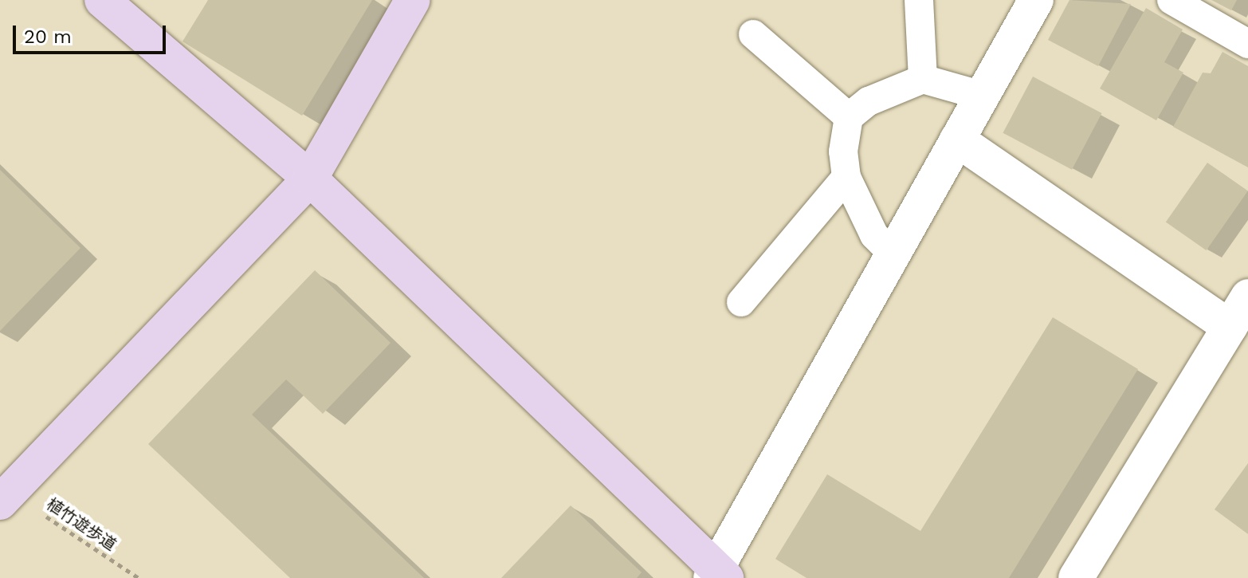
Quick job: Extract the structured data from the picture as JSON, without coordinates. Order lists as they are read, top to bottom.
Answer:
{
  "streets": {
    "path": ["植竹遊歩道"]
  },
  "scale_bar": "20 m"
}
